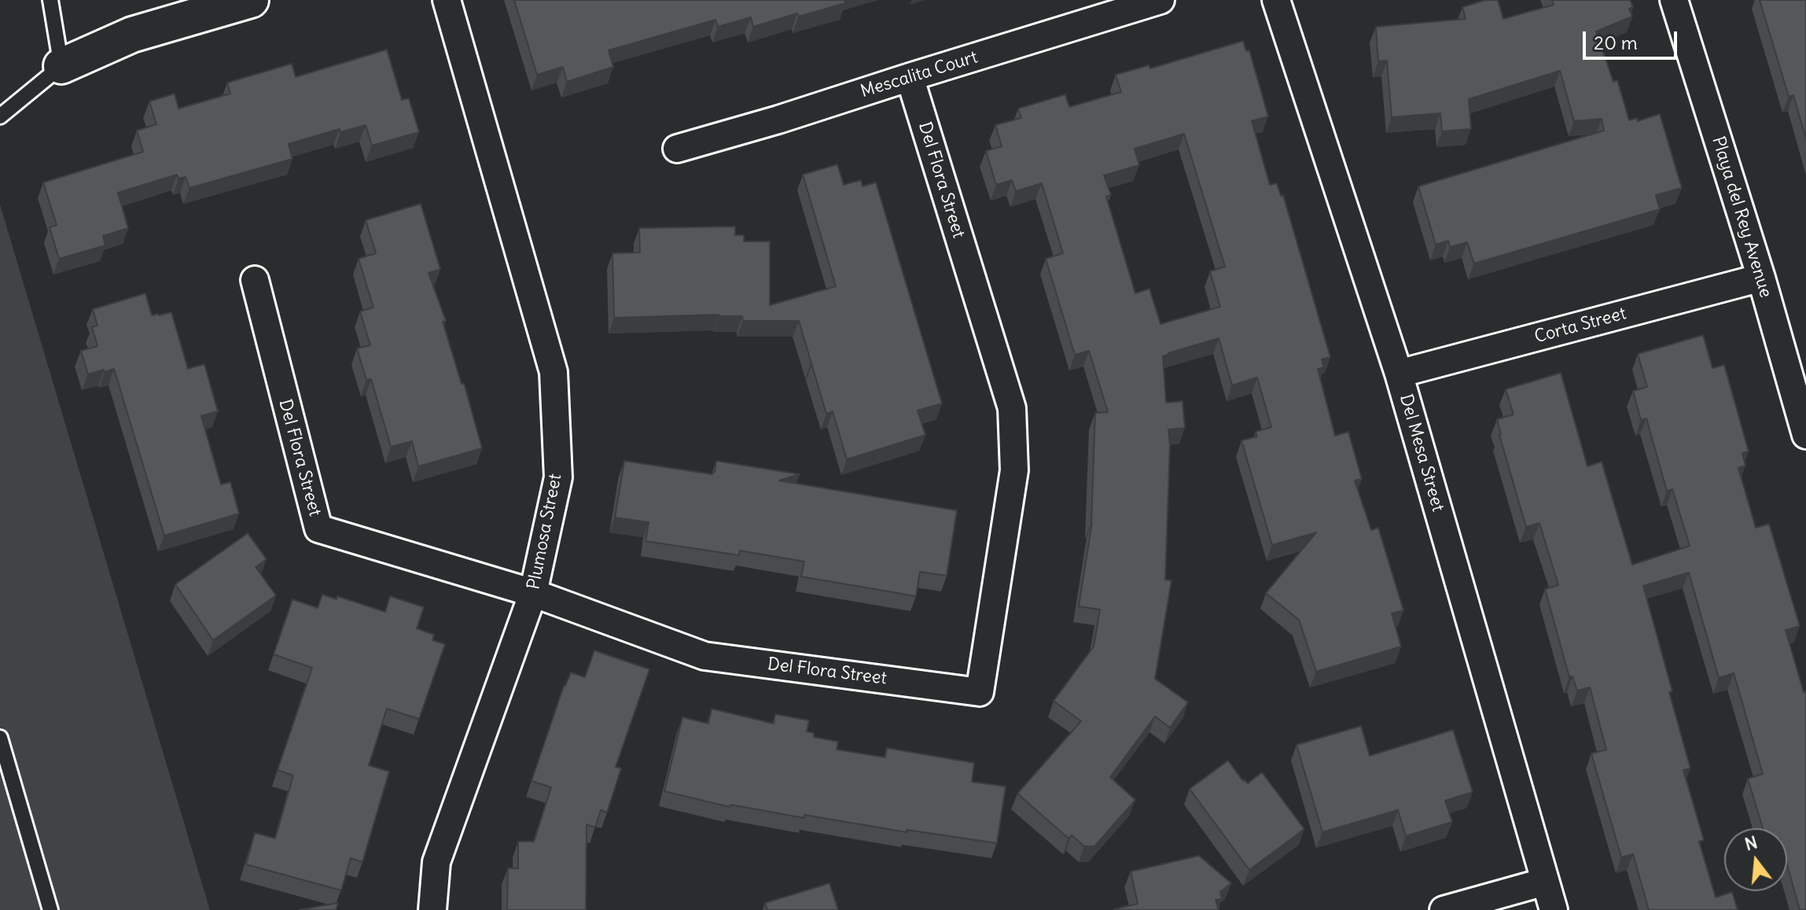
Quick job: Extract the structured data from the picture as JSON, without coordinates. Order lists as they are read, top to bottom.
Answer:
{
  "streets": {
    "street": [
      "Mescalita Court",
      "Del Flora Street",
      "Playa del Rey Avenue",
      "Corta Street",
      "Del Mesa Street",
      "Plumosa Street"
    ]
  },
  "crossings": [
    ["Mescalita Court", "Del Flora Street"],
    ["Del Flora Street", "Plumosa Street"],
    ["Playa del Rey Avenue", "Corta Street"],
    ["Corta Street", "Del Mesa Street"]
  ],
  "scale_bar": "20 m",
  "north": "top"
}
